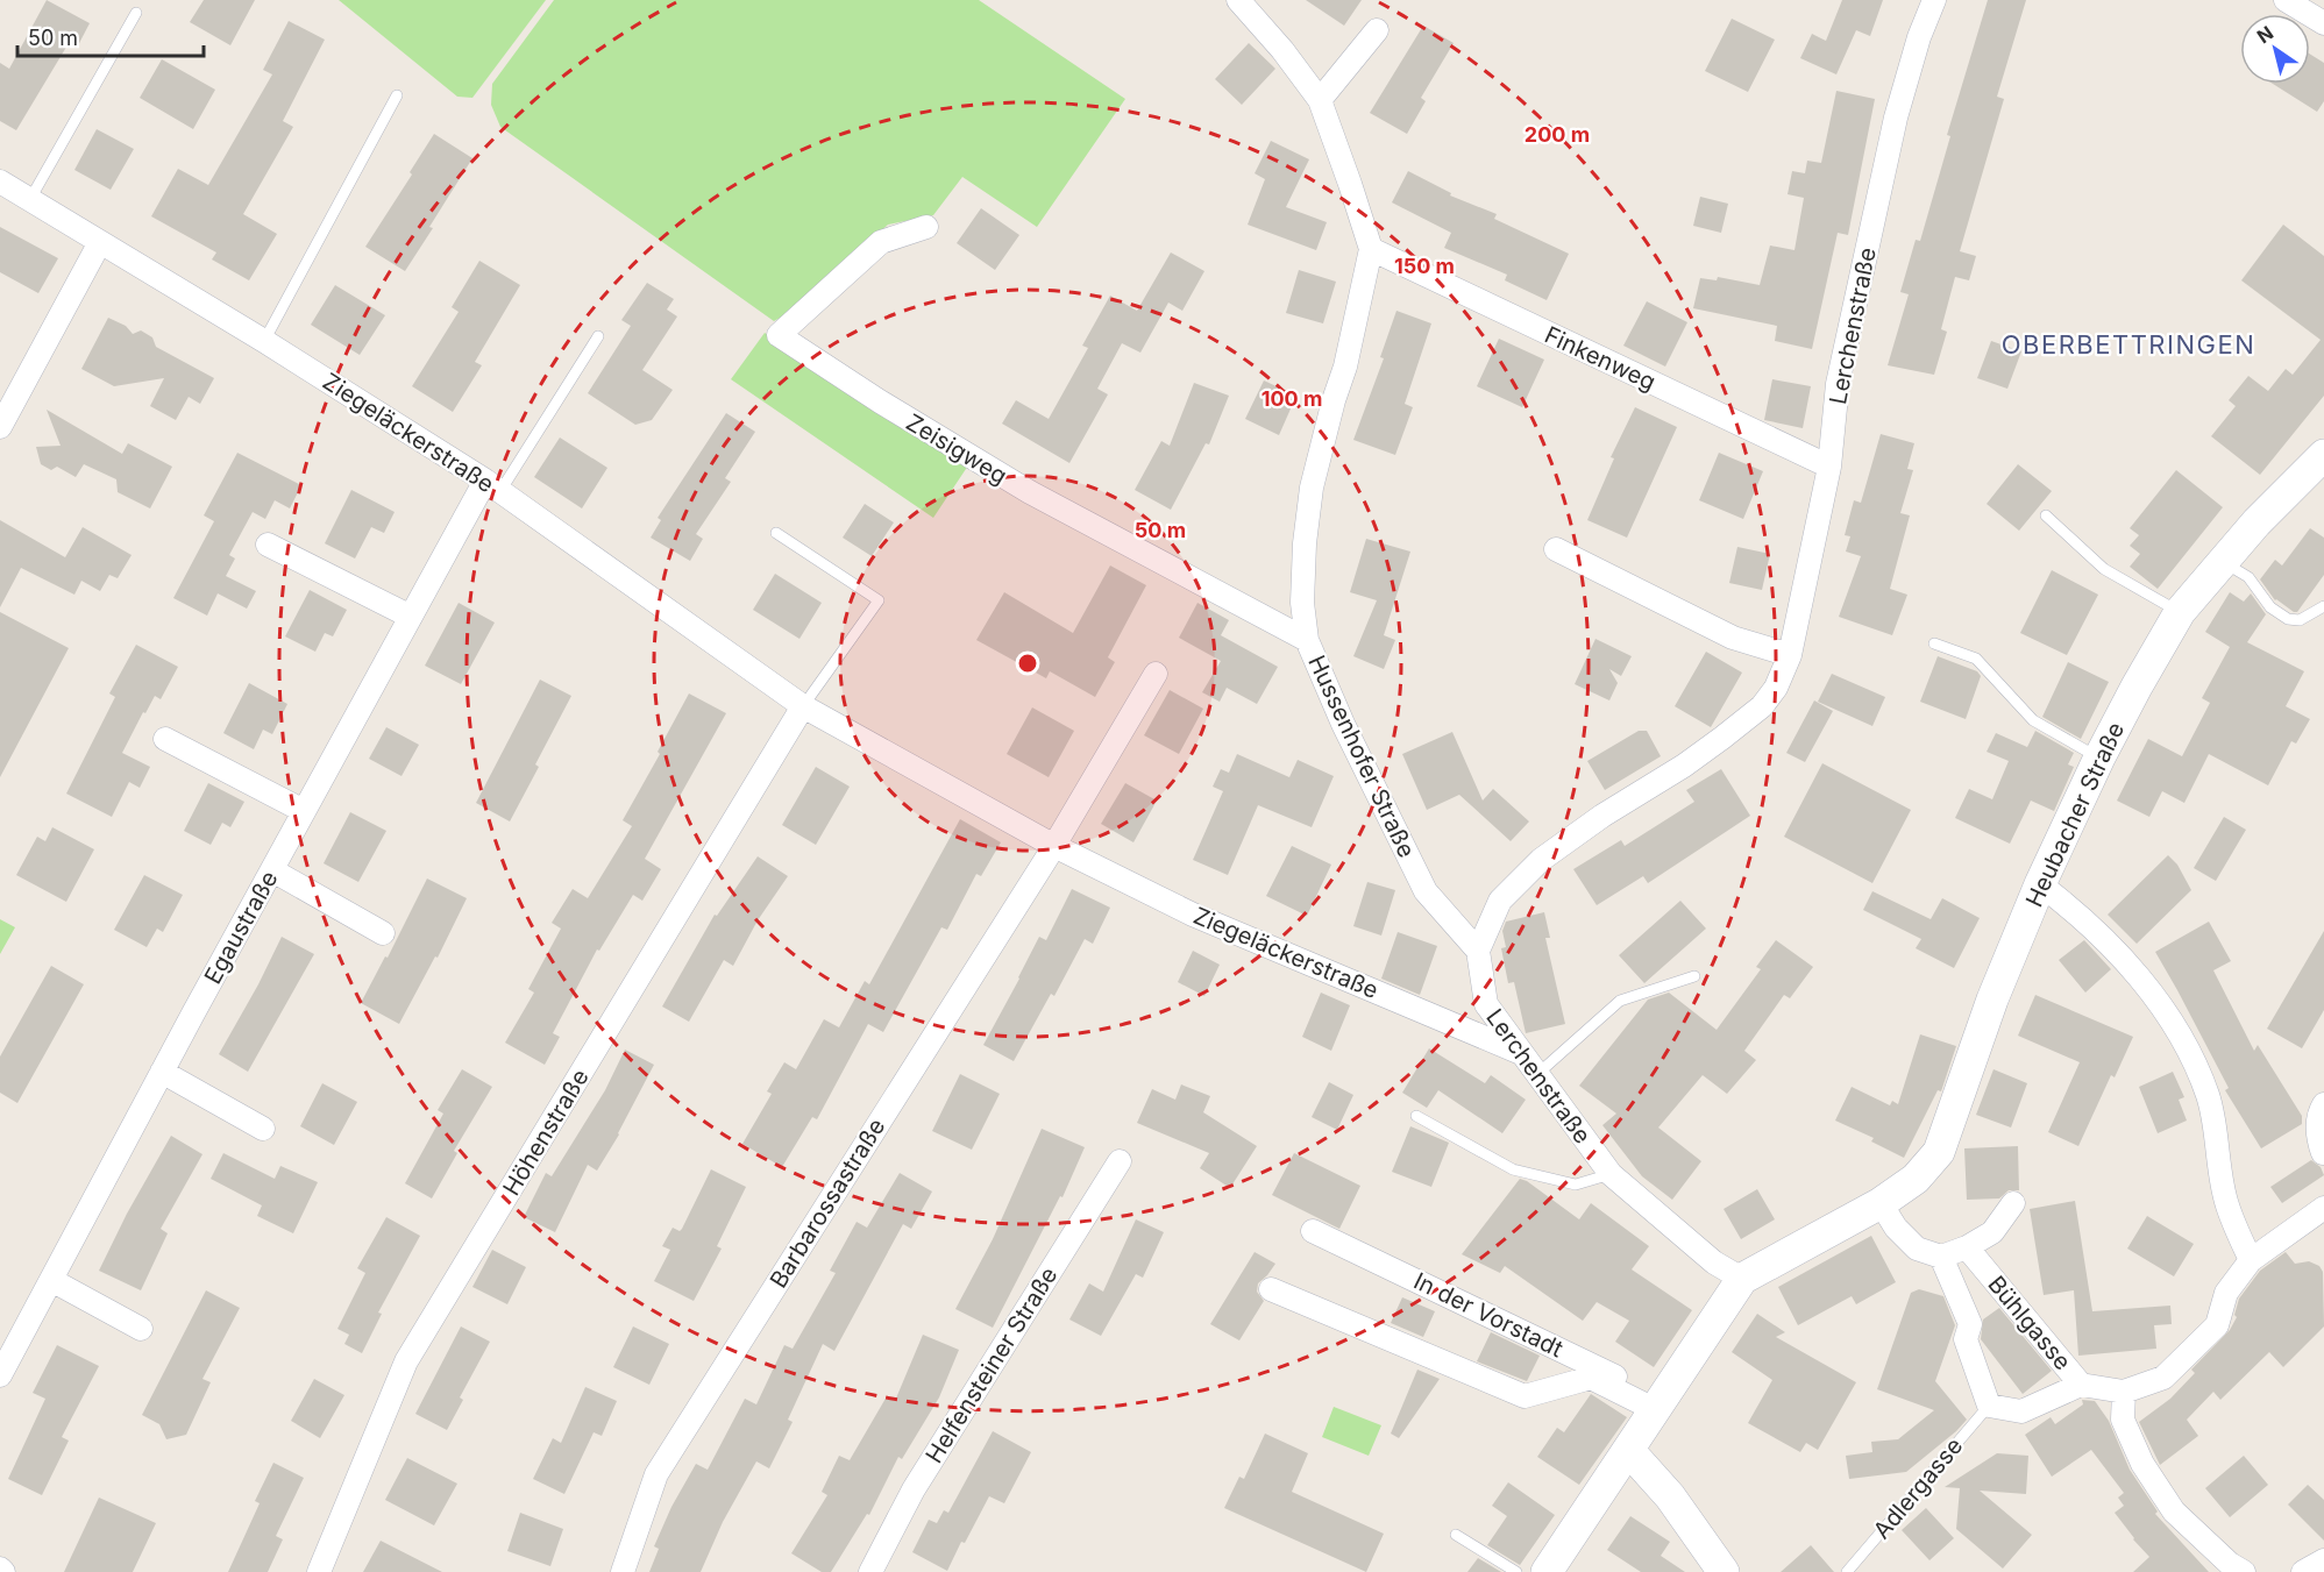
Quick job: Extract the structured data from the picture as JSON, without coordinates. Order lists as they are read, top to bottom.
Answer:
{
  "streets": {
    "street": [
      "Lerchenstraße",
      "Finkenweg",
      "Ziegeläckerstraße",
      "Zeisigweg",
      "Hussenhofer Straße",
      "Heubacher Straße",
      "Egaustraße",
      "Höhenstraße",
      "Barbarossastraße",
      "In der Vorstadt",
      "Bühlgasse",
      "Helfensteiner Straße"
    ],
    "lane": ["Adlergasse"]
  },
  "crossings": [
    ["Lerchenstraße", "Finkenweg"],
    ["Lerchenstraße", "Ziegeläckerstraße"],
    ["Lerchenstraße", "Hussenhofer Straße"],
    ["Finkenweg", "Hussenhofer Straße"],
    ["Ziegeläckerstraße", "Egaustraße"],
    ["Ziegeläckerstraße", "Höhenstraße"],
    ["Ziegeläckerstraße", "Barbarossastraße"],
    ["Zeisigweg", "Hussenhofer Straße"]
  ],
  "districts": ["OBERBETTRINGEN"],
  "scale_bar": "50 m",
  "north": "top left",
  "rings": [
    "200 m",
    "150 m",
    "100 m",
    "50 m"
  ]
}
